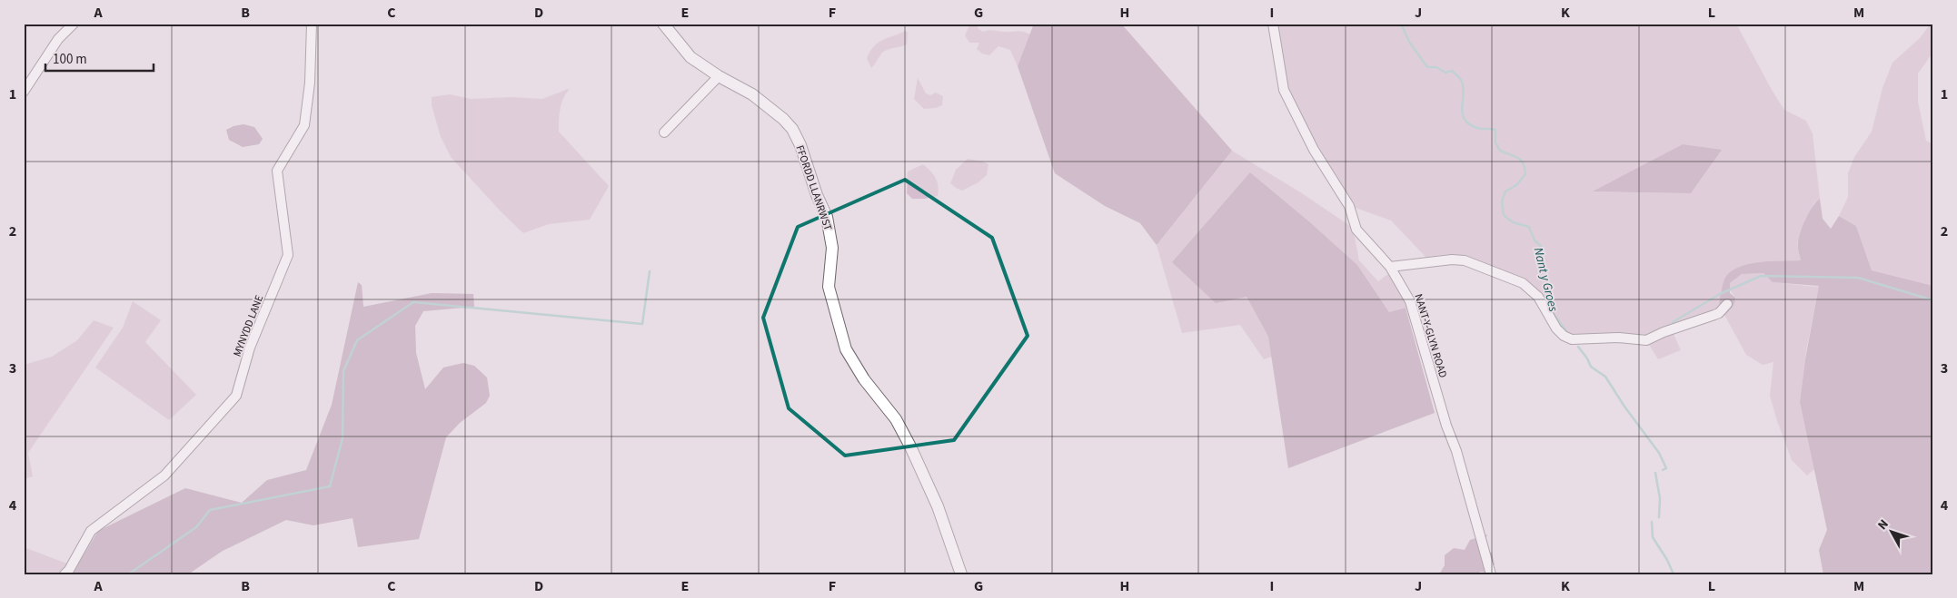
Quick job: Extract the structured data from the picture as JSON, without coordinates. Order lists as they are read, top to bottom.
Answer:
{
  "streets": {
    "main road": ["FFORDD LLANRWST"],
    "street": ["MYNYDD LANE", "NANT-Y-GLYN ROAD"]
  },
  "water": ["Nant y Groes"],
  "scale_bar": "100 m",
  "north": "top left",
  "grid": {
    "columns": [
      "A",
      "B",
      "C",
      "D",
      "E",
      "F",
      "G",
      "H",
      "I",
      "J",
      "K",
      "L",
      "M"
    ],
    "rows": [
      "1",
      "2",
      "3",
      "4"
    ]
  }
}
